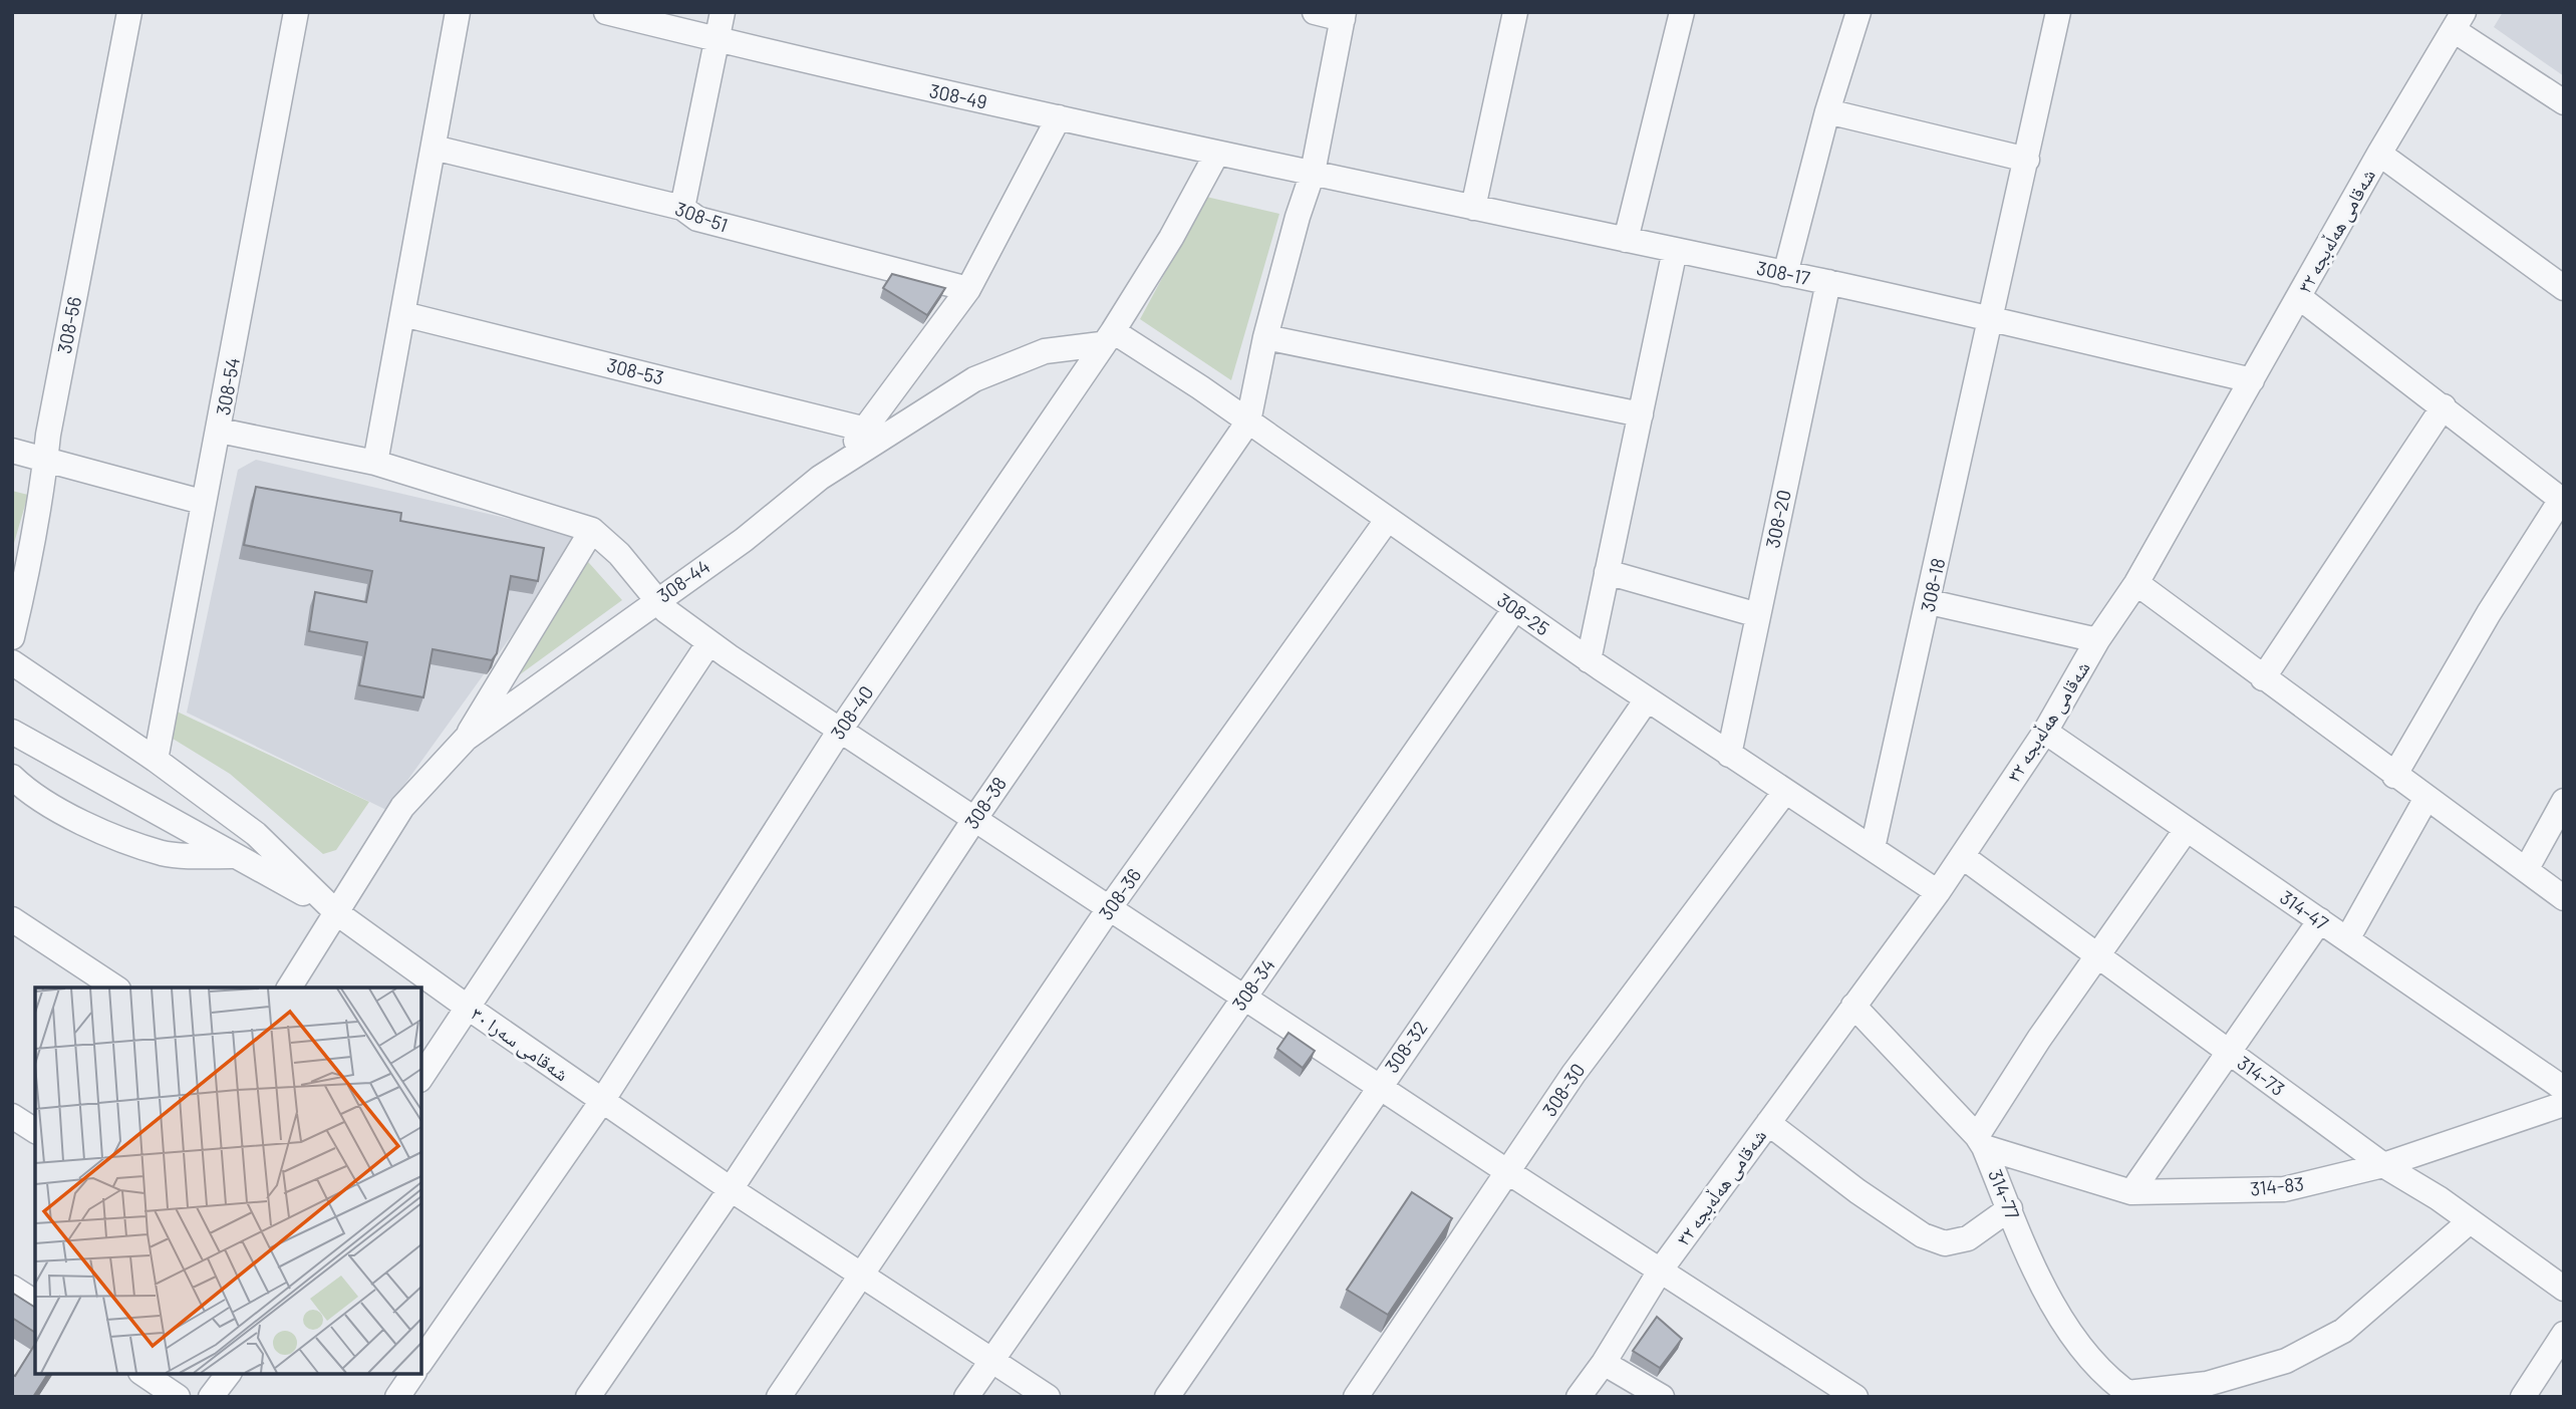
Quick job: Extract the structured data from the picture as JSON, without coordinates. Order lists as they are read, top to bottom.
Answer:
{
  "streets": {
    "street": [
      "308-49",
      "308-51",
      "شەقامی هەڵەبجە ٣٢",
      "308-17",
      "308-56",
      "308-53",
      "308-54",
      "308-20",
      "308-44",
      "308-18",
      "308-25",
      "308-40",
      "308-38",
      "308-36",
      "314-47",
      "308-34",
      "شەقامی سەرا ٣٠",
      "308-32",
      "314-73",
      "308-30",
      "314-83",
      "314-77"
    ]
  },
  "crossings": [
    ["308-49", "308-17"],
    ["308-49", "308-40"],
    ["شەقامی هەڵەبجە ٣٢", "308-17"],
    ["شەقامی هەڵەبجە ٣٢", "308-25"],
    ["شەقامی هەڵەبجە ٣٢", "314-47"],
    ["شەقامی هەڵەبجە ٣٢", "314-73"],
    ["شەقامی هەڵەبجە ٣٢", "314-77"],
    ["308-17", "308-20"],
    ["308-17", "308-18"],
    ["308-54", "شەقامی سەرا ٣٠"],
    ["308-20", "308-25"],
    ["308-44", "308-25"],
    ["308-44", "308-40"],
    ["308-44", "شەقامی سەرا ٣٠"],
    ["308-18", "308-25"],
    ["308-25", "308-40"],
    ["308-25", "308-38"],
    ["308-25", "308-36"],
    ["308-25", "308-34"],
    ["308-25", "308-32"],
    ["308-25", "308-30"],
    ["308-40", "شەقامی سەرا ٣٠"],
    ["308-38", "شەقامی سەرا ٣٠"],
    ["308-36", "شەقامی سەرا ٣٠"],
    ["308-34", "شەقامی سەرا ٣٠"],
    ["314-73", "314-83"],
    ["314-83", "314-77"]
  ]
}
